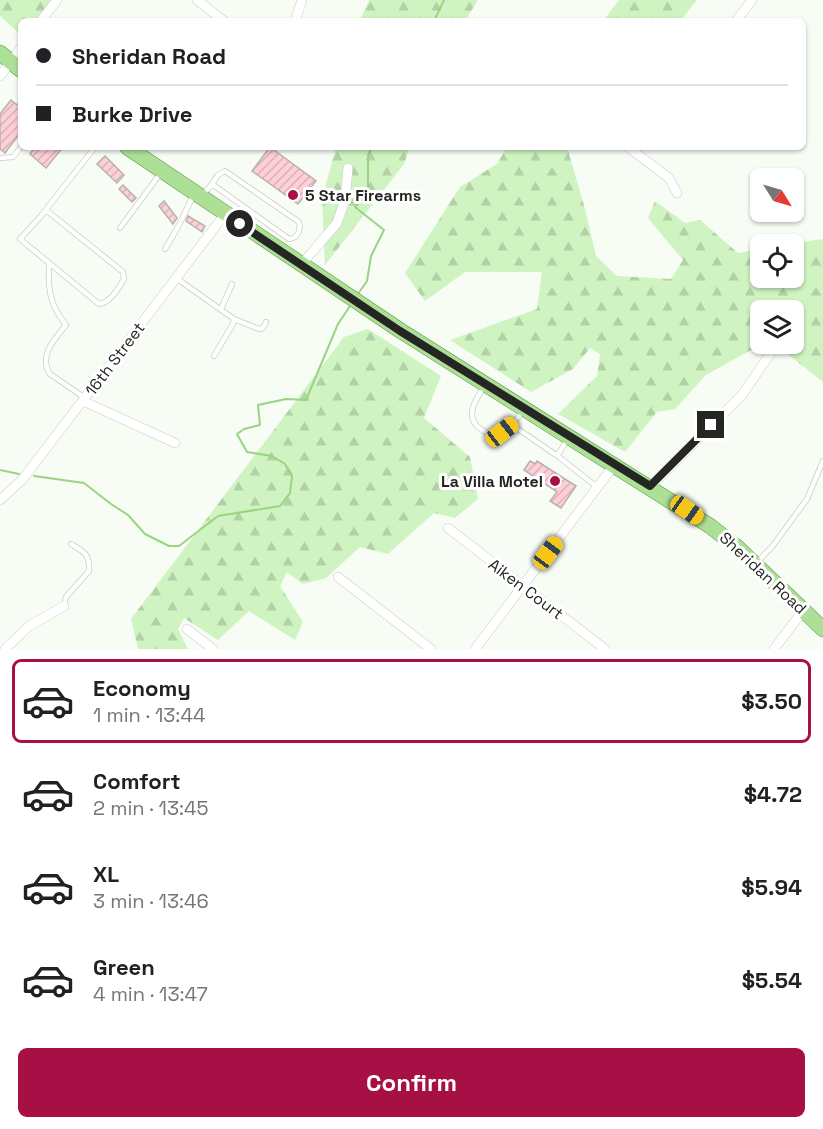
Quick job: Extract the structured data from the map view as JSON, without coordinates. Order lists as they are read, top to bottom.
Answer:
{
  "streets": {
    "main road": ["Sheridan Road"],
    "street": ["16th Street", "Aiken Court"]
  },
  "crossings": [
    ["16th Street", "Sheridan Road"]
  ],
  "places": ["5 Star Firearms", "La Villa Motel"],
  "north": "bottom right",
  "page": {
    "banner": ["Sheridan Road", "Burke Drive"],
    "list": [
      {
        "name": "Economy",
        "note": "1 min · 13:44",
        "value": "$3.50"
      },
      {
        "name": "Comfort",
        "note": "2 min · 13:45",
        "value": "$4.72"
      },
      {
        "name": "XL",
        "note": "3 min · 13:46",
        "value": "$5.94"
      },
      {
        "name": "Green",
        "note": "4 min · 13:47",
        "value": "$5.54"
      }
    ],
    "buttons": "Confirm"
  }
}
